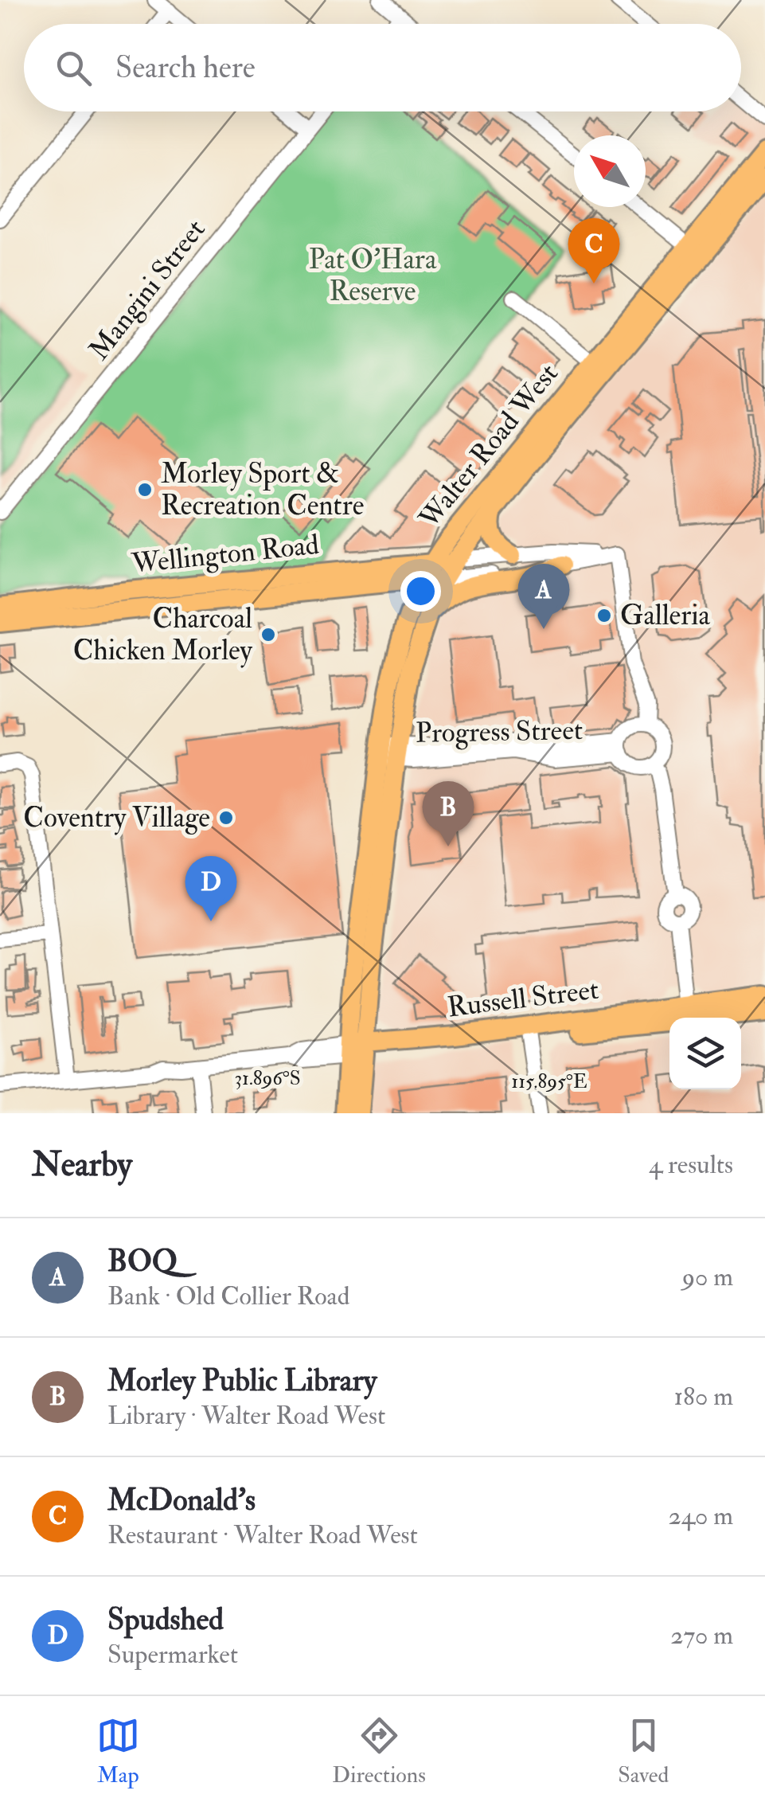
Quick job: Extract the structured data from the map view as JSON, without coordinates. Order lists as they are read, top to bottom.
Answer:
{
  "streets": {
    "main road": ["Walter Road West", "Wellington Road", "Russell Street"],
    "street": ["Mangini Street", "Progress Street"]
  },
  "crossings": [
    ["Walter Road West", "Wellington Road"],
    ["Walter Road West", "Progress Street"],
    ["Walter Road West", "Russell Street"]
  ],
  "parks": ["Pat O'Hara Reserve"],
  "places": [
    "Morley Sport & Recreation Centre",
    "Galleria",
    "Charcoal Chicken Morley",
    "Coventry Village"
  ],
  "north": "top left",
  "page": {
    "search": "Search here",
    "pins": [
      "C",
      "A",
      "B",
      "D"
    ],
    "heading": ["Nearby", "4 results"],
    "list": [
      {
        "mark": "A",
        "name": "BOQ",
        "note": "Bank · Old Collier Road",
        "value": "90 m"
      },
      {
        "mark": "B",
        "name": "Morley Public Library",
        "note": "Library · Walter Road West",
        "value": "180 m"
      },
      {
        "mark": "C",
        "name": "McDonald's",
        "note": "Restaurant · Walter Road West",
        "value": "240 m"
      },
      {
        "mark": "D",
        "name": "Spudshed",
        "note": "Supermarket",
        "value": "270 m"
      }
    ],
    "nav": ["Map", "Directions", "Saved"]
  },
  "coordinates": ["31.896°S", "115.895°E"]
}
